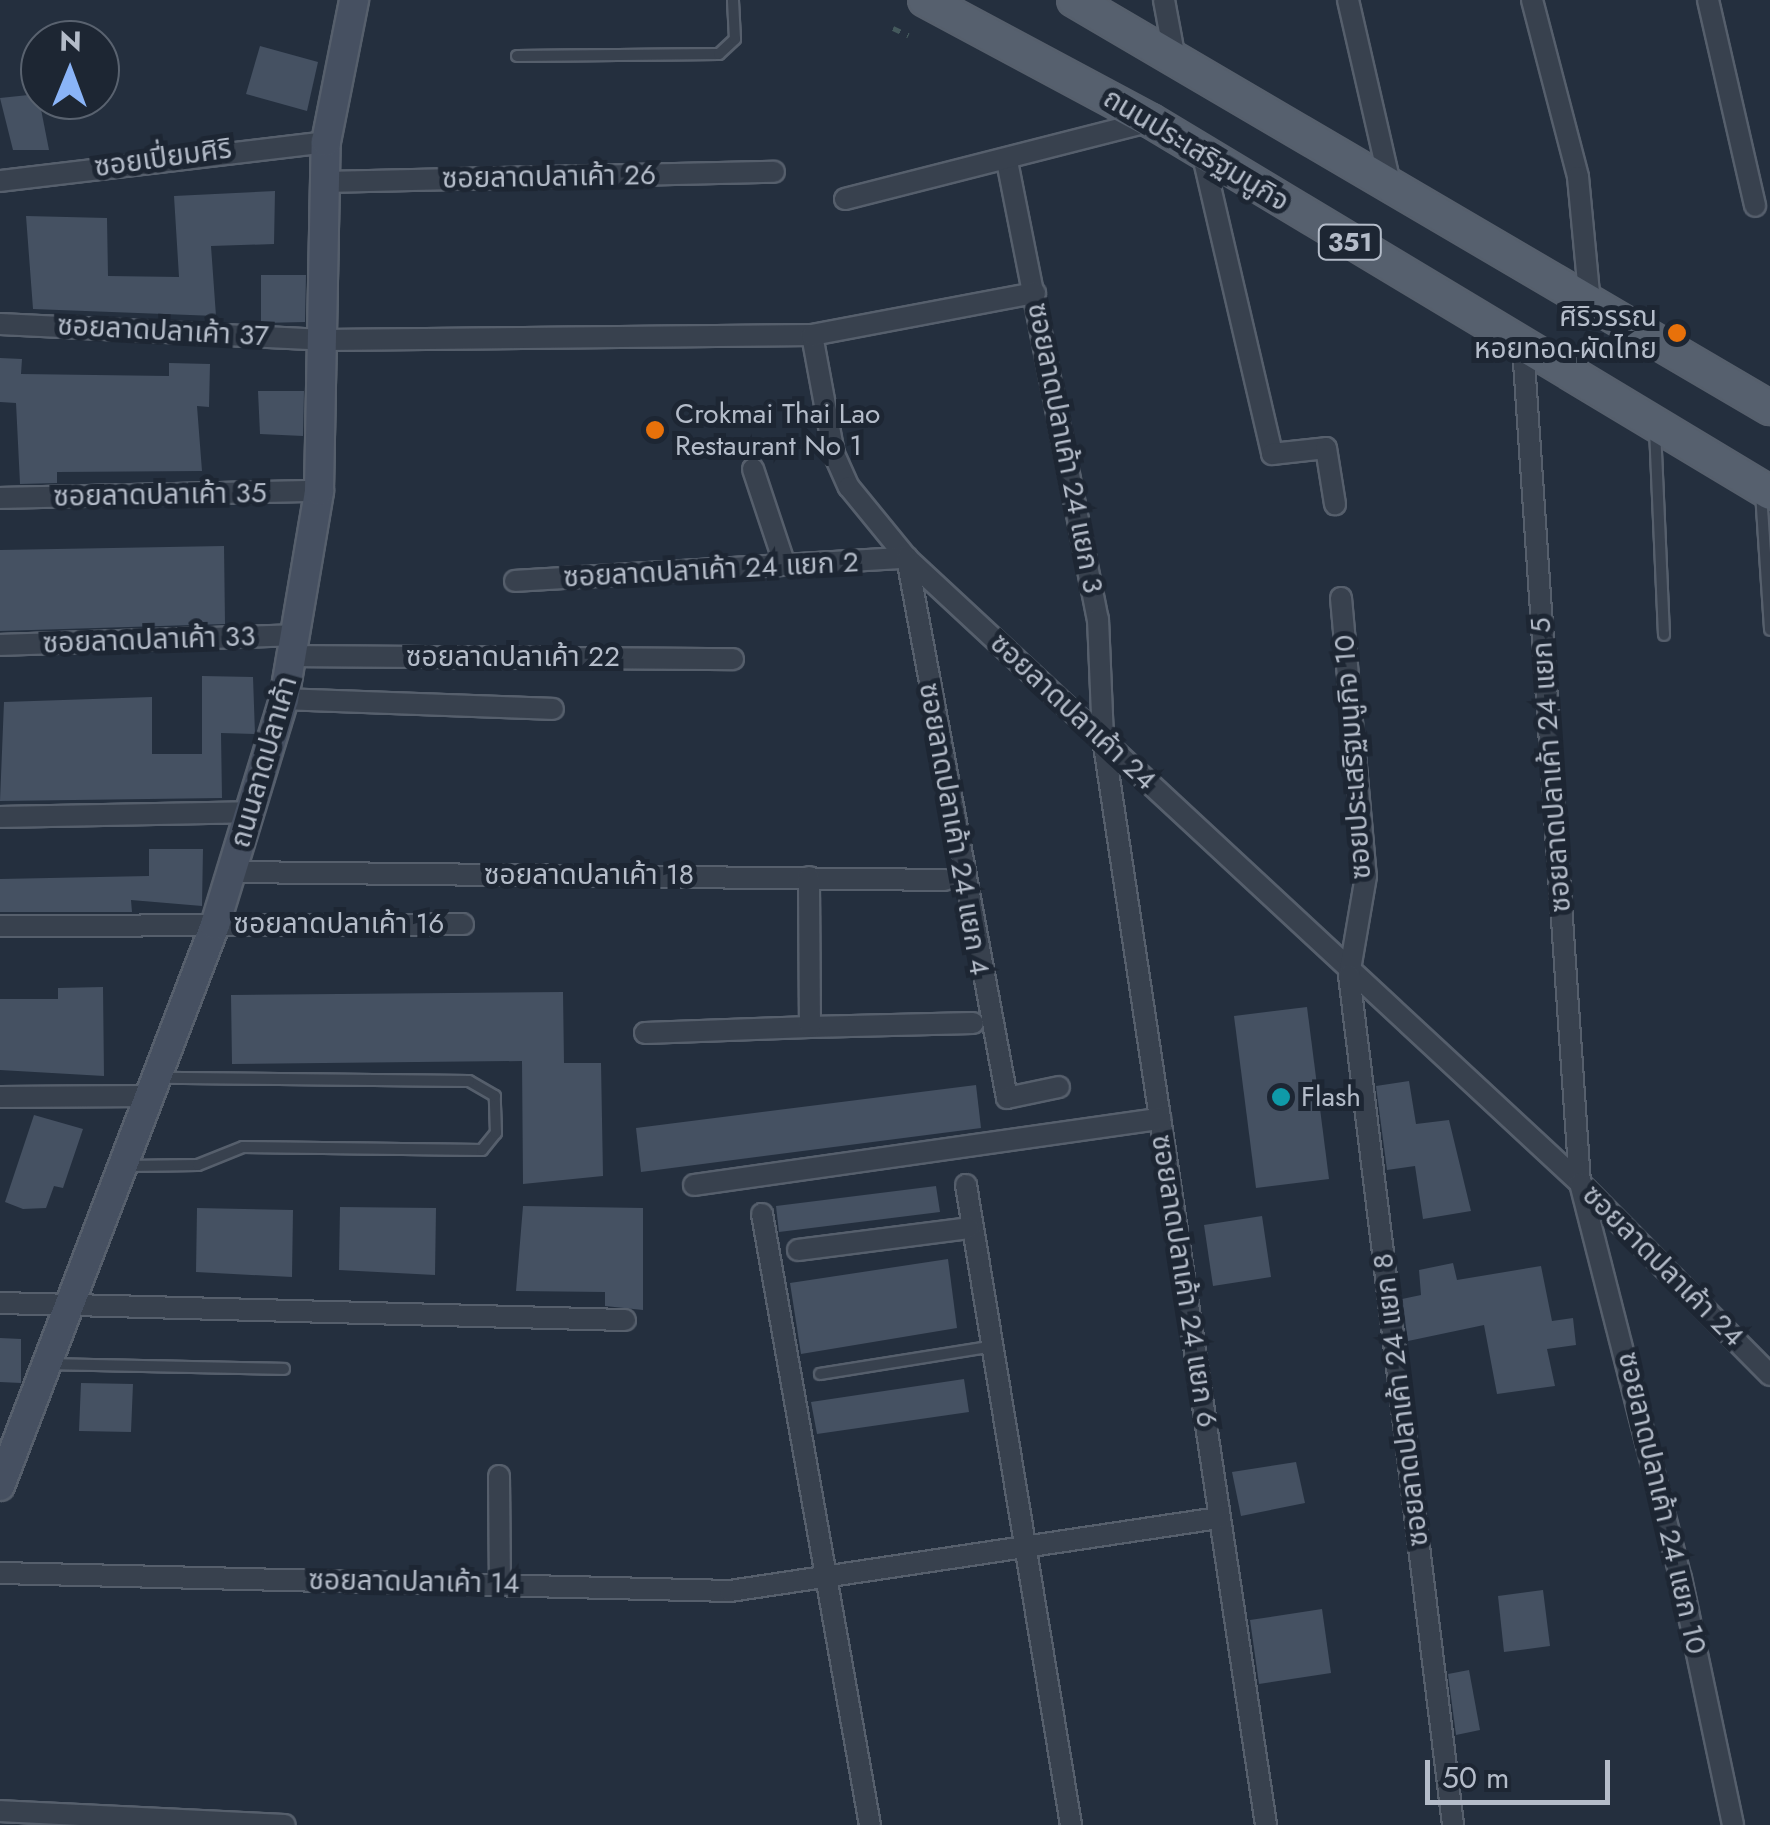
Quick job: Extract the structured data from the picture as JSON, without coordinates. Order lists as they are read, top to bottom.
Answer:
{
  "streets": {
    "main road": ["ถนนประเสริฐมนูกิจ", "351", "ถนนลาดปลาเค้า"],
    "street": [
      "ซอยเปี่ยมศิริ",
      "ซอยลาดปลาเค้า 26",
      "ซอยลาดปลาเค้า 37",
      "ซอยลาดปลาเค้า 24 แยก 3",
      "ซอยลาดปลาเค้า 35",
      "ซอยลาดปลาเค้า 24 แยก 2",
      "ซอยลาดปลาเค้า 33",
      "ซอยลาดปลาเค้า 22",
      "ซอยลาดปลาเค้า 24",
      "ซอยประเสริฐมนูกิจ 10",
      "ซอยลาดปลาเค้า 24 แยก 5",
      "ซอยลาดปลาเค้า 24 แยก 4",
      "ซอยลาดปลาเค้า 18",
      "ซอยลาดปลาเค้า 16",
      "ซอยลาดปลาเค้า 24 แยก 6",
      "ซอยลาดปลาเค้า 24 แยก 8",
      "ซอยลาดปลาเค้า 24 แยก 10",
      "ซอยลาดปลาเค้า 14"
    ]
  },
  "crossings": [
    ["ถนนประเสริฐมนูกิจ", "ซอยลาดปลาเค้า 24 แยก 5"],
    ["ซอยเปี่ยมศิริ", "ถนนลาดปลาเค้า"],
    ["ซอยลาดปลาเค้า 26", "ถนนลาดปลาเค้า"],
    ["ซอยลาดปลาเค้า 37", "ถนนลาดปลาเค้า"],
    ["ซอยลาดปลาเค้า 24 แยก 3", "ซอยลาดปลาเค้า 24"],
    ["ซอยลาดปลาเค้า 24 แยก 3", "ซอยลาดปลาเค้า 24 แยก 6"],
    ["ซอยลาดปลาเค้า 35", "ถนนลาดปลาเค้า"],
    ["ซอยลาดปลาเค้า 24 แยก 2", "ซอยลาดปลาเค้า 24"],
    ["ซอยลาดปลาเค้า 24 แยก 2", "ซอยลาดปลาเค้า 24 แยก 4"],
    ["ซอยลาดปลาเค้า 33", "ซอยลาดปลาเค้า 22"],
    ["ซอยลาดปลาเค้า 33", "ถนนลาดปลาเค้า"],
    ["ซอยลาดปลาเค้า 22", "ถนนลาดปลาเค้า"],
    ["ซอยลาดปลาเค้า 24", "ซอยประเสริฐมนูกิจ 10"],
    ["ซอยลาดปลาเค้า 24", "ซอยลาดปลาเค้า 24 แยก 5"],
    ["ซอยลาดปลาเค้า 24", "ซอยลาดปลาเค้า 24 แยก 4"],
    ["ซอยลาดปลาเค้า 24", "ซอยลาดปลาเค้า 24 แยก 6"],
    ["ซอยลาดปลาเค้า 24", "ซอยลาดปลาเค้า 24 แยก 8"],
    ["ซอยลาดปลาเค้า 24", "ซอยลาดปลาเค้า 24 แยก 10"],
    ["ซอยประเสริฐมนูกิจ 10", "ซอยลาดปลาเค้า 24 แยก 8"],
    ["ถนนลาดปลาเค้า", "ซอยลาดปลาเค้า 18"],
    ["ถนนลาดปลาเค้า", "ซอยลาดปลาเค้า 16"],
    ["ซอยลาดปลาเค้า 24 แยก 5", "ซอยลาดปลาเค้า 24 แยก 10"],
    ["ซอยลาดปลาเค้า 24 แยก 6", "ซอยลาดปลาเค้า 14"]
  ],
  "places": ["ศิริวรรณ หอยทอด-ผัดไทย", "Crokmai Thai Lao Restaurant No 1", "Flash"],
  "scale_bar": "50 m",
  "north": "top"
}
